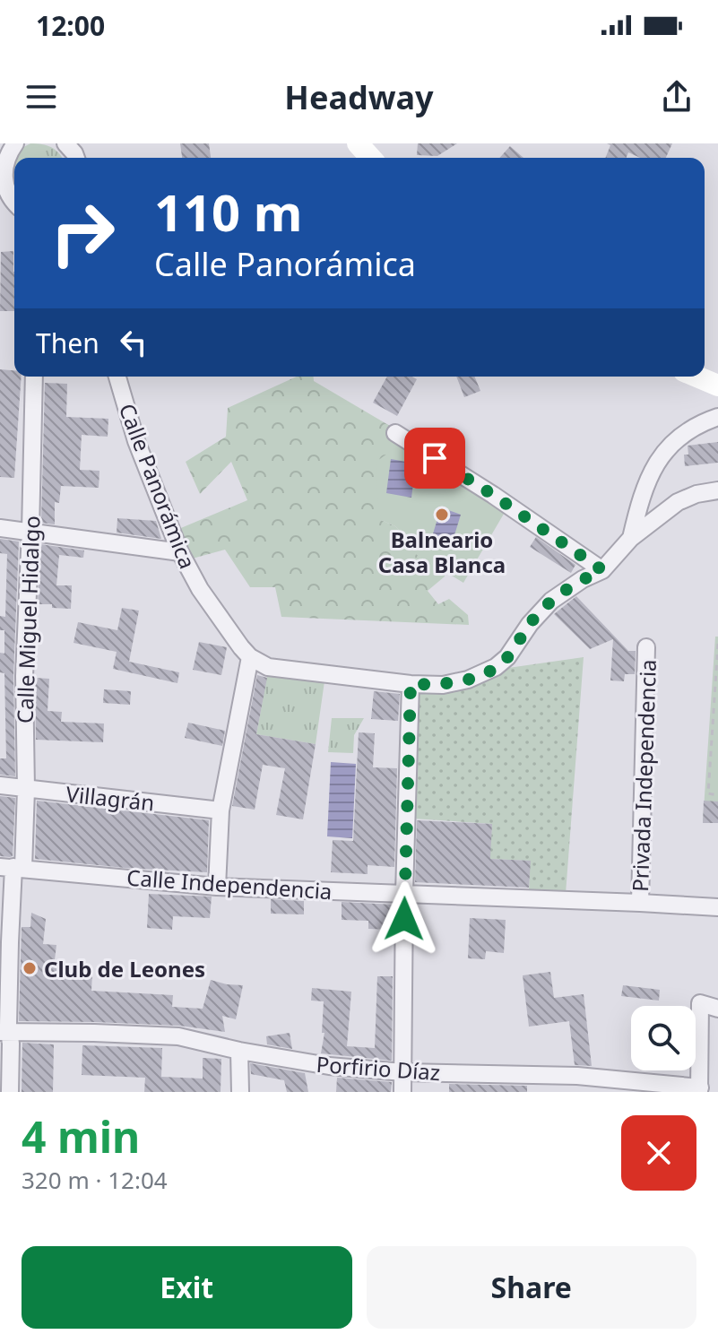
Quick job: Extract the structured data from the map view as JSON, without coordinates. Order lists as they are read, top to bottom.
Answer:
{
  "streets": {
    "street": [
      "Calle Panorámica",
      "Calle Miguel Hidalgo",
      "Privada Independencia",
      "Villagrán",
      "Calle Independencia",
      "Porfirio Díaz"
    ]
  },
  "crossings": [
    ["Calle Miguel Hidalgo", "Villagrán"],
    ["Calle Miguel Hidalgo", "Calle Independencia"],
    ["Calle Miguel Hidalgo", "Porfirio Díaz"],
    ["Privada Independencia", "Calle Independencia"]
  ],
  "places": ["Balneario Casa Blanca", "Club de Leones"],
  "page": {
    "status": "12:00",
    "header": "Headway",
    "turn": ["110 m", "Calle Panorámica"],
    "then": "Then",
    "heading": ["4 min", "320 m · 12:04"],
    "buttons": ["Exit", "Share"]
  }
}
